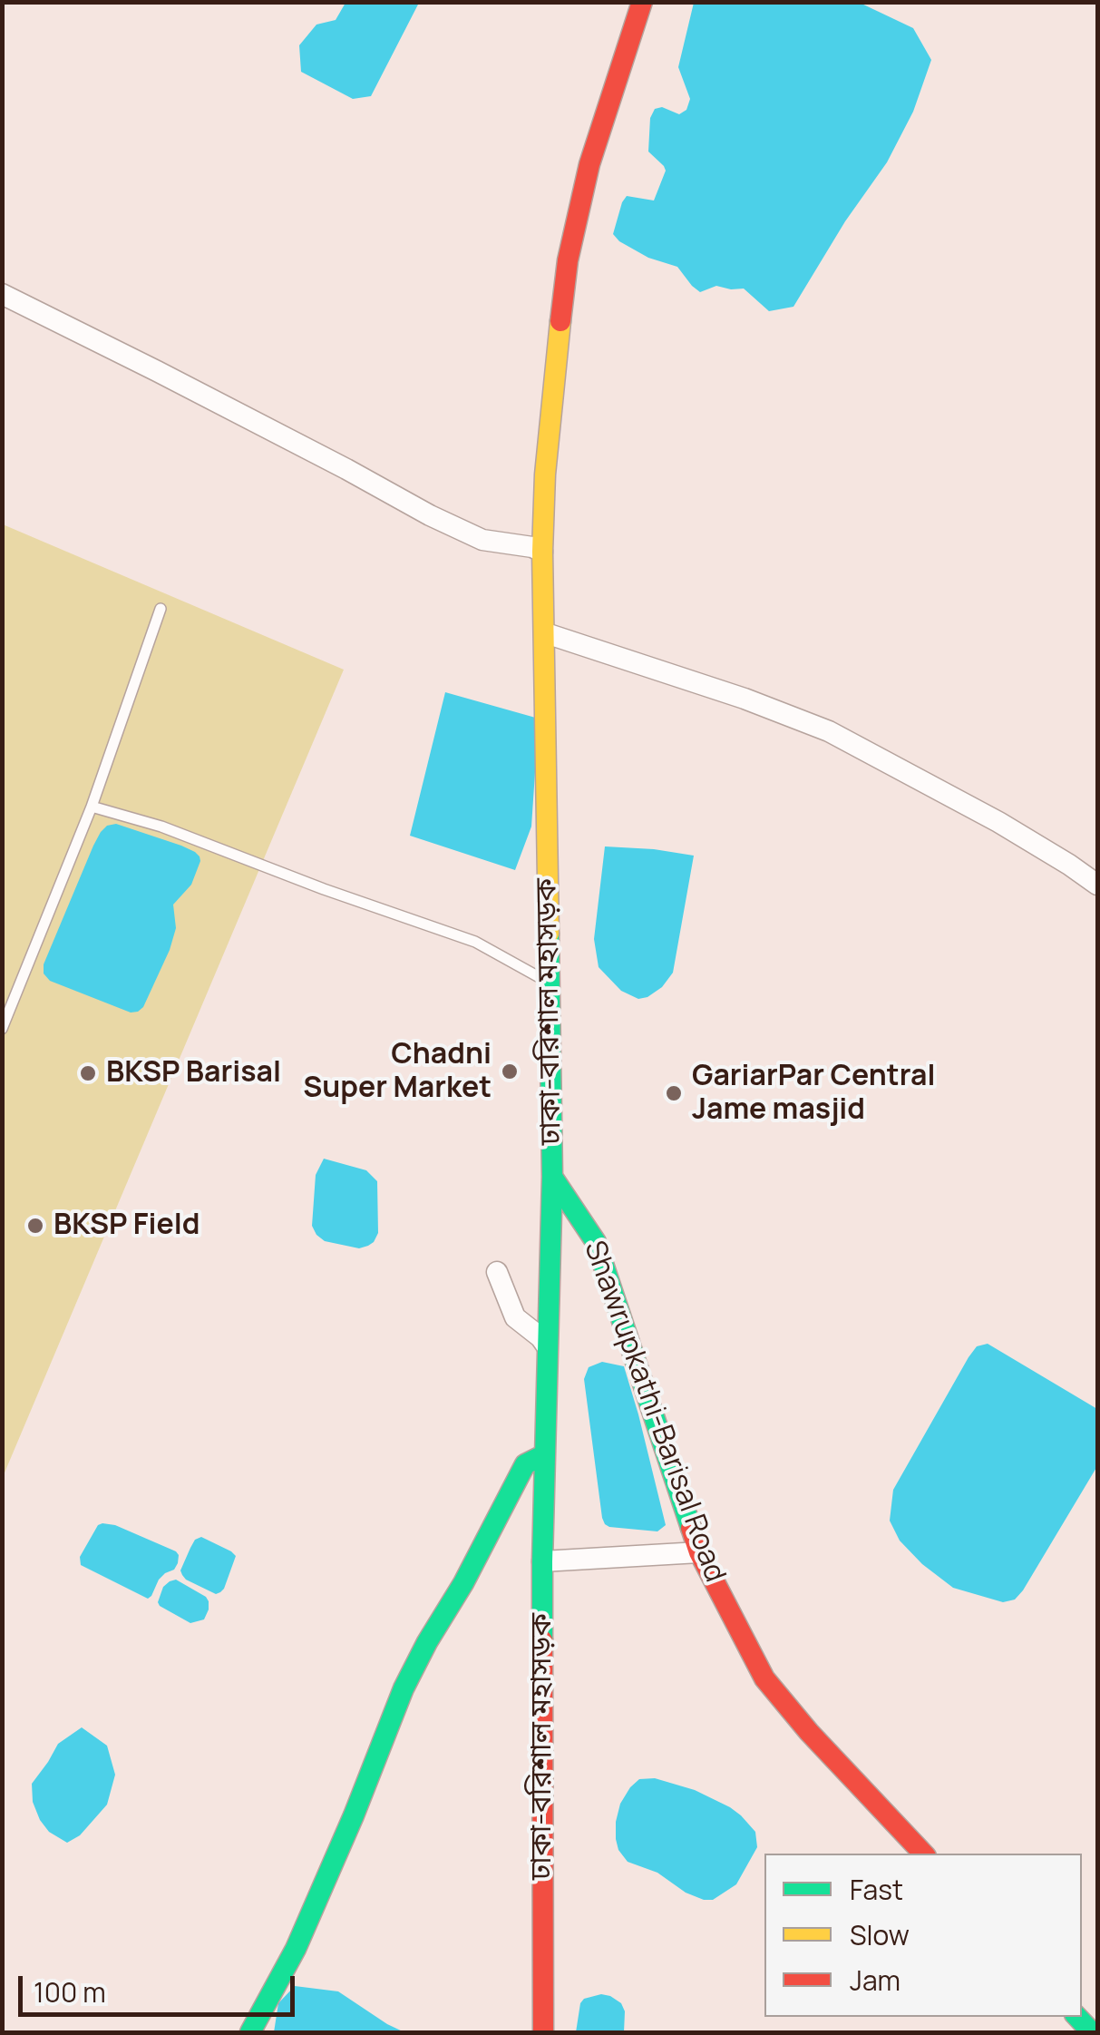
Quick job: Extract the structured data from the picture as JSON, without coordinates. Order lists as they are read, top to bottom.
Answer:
{
  "streets": {
    "main road": ["ঢাকা-বরিশাল মহাসড়ক", "Shawrupkathi-Barisal Road"]
  },
  "crossings": [
    ["ঢাকা-বরিশাল মহাসড়ক", "Shawrupkathi-Barisal Road"]
  ],
  "places": [
    "Chadni Super Market",
    "BKSP Barisal",
    "GariarPar Central Jame masjid",
    "BKSP Field"
  ],
  "legend": ["Fast", "Slow", "Jam"],
  "scale_bar": "100 m"
}
